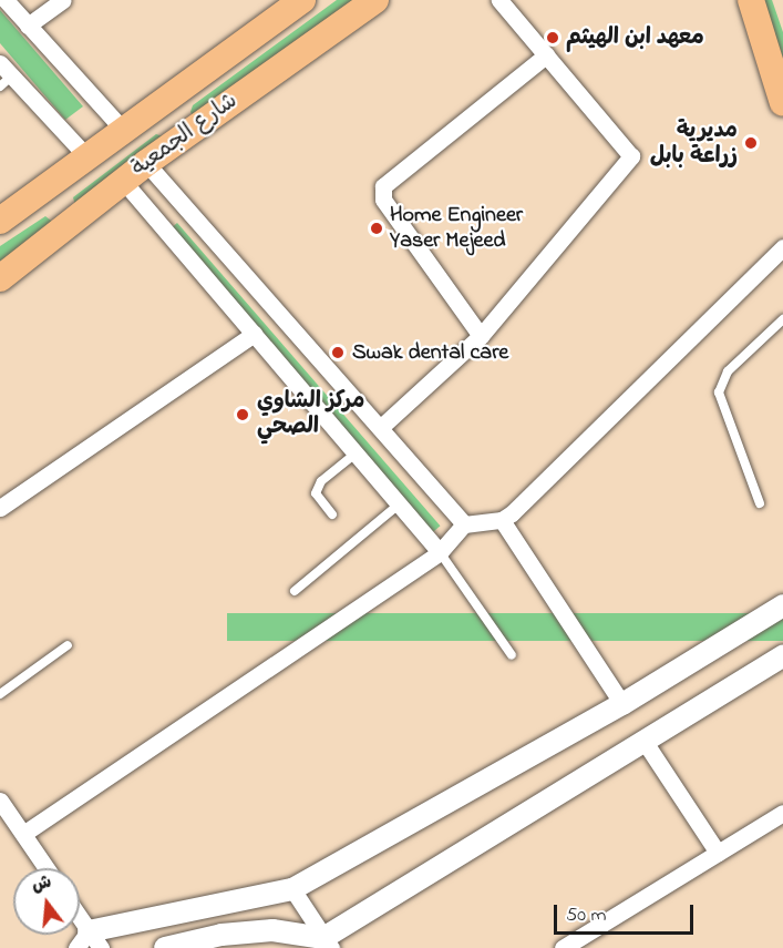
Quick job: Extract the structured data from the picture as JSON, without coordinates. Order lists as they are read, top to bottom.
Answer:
{
  "streets": {
    "main road": ["شارع الجمعية"]
  },
  "places": [
    "معهد ابن الهيثم",
    "مديرية زراعة بابل",
    "Home Engineer Yaser Mejeed",
    "Swak dental care",
    "مركز الشاوي الصحي"
  ],
  "scale_bar": "50 m",
  "north": "top"
}
